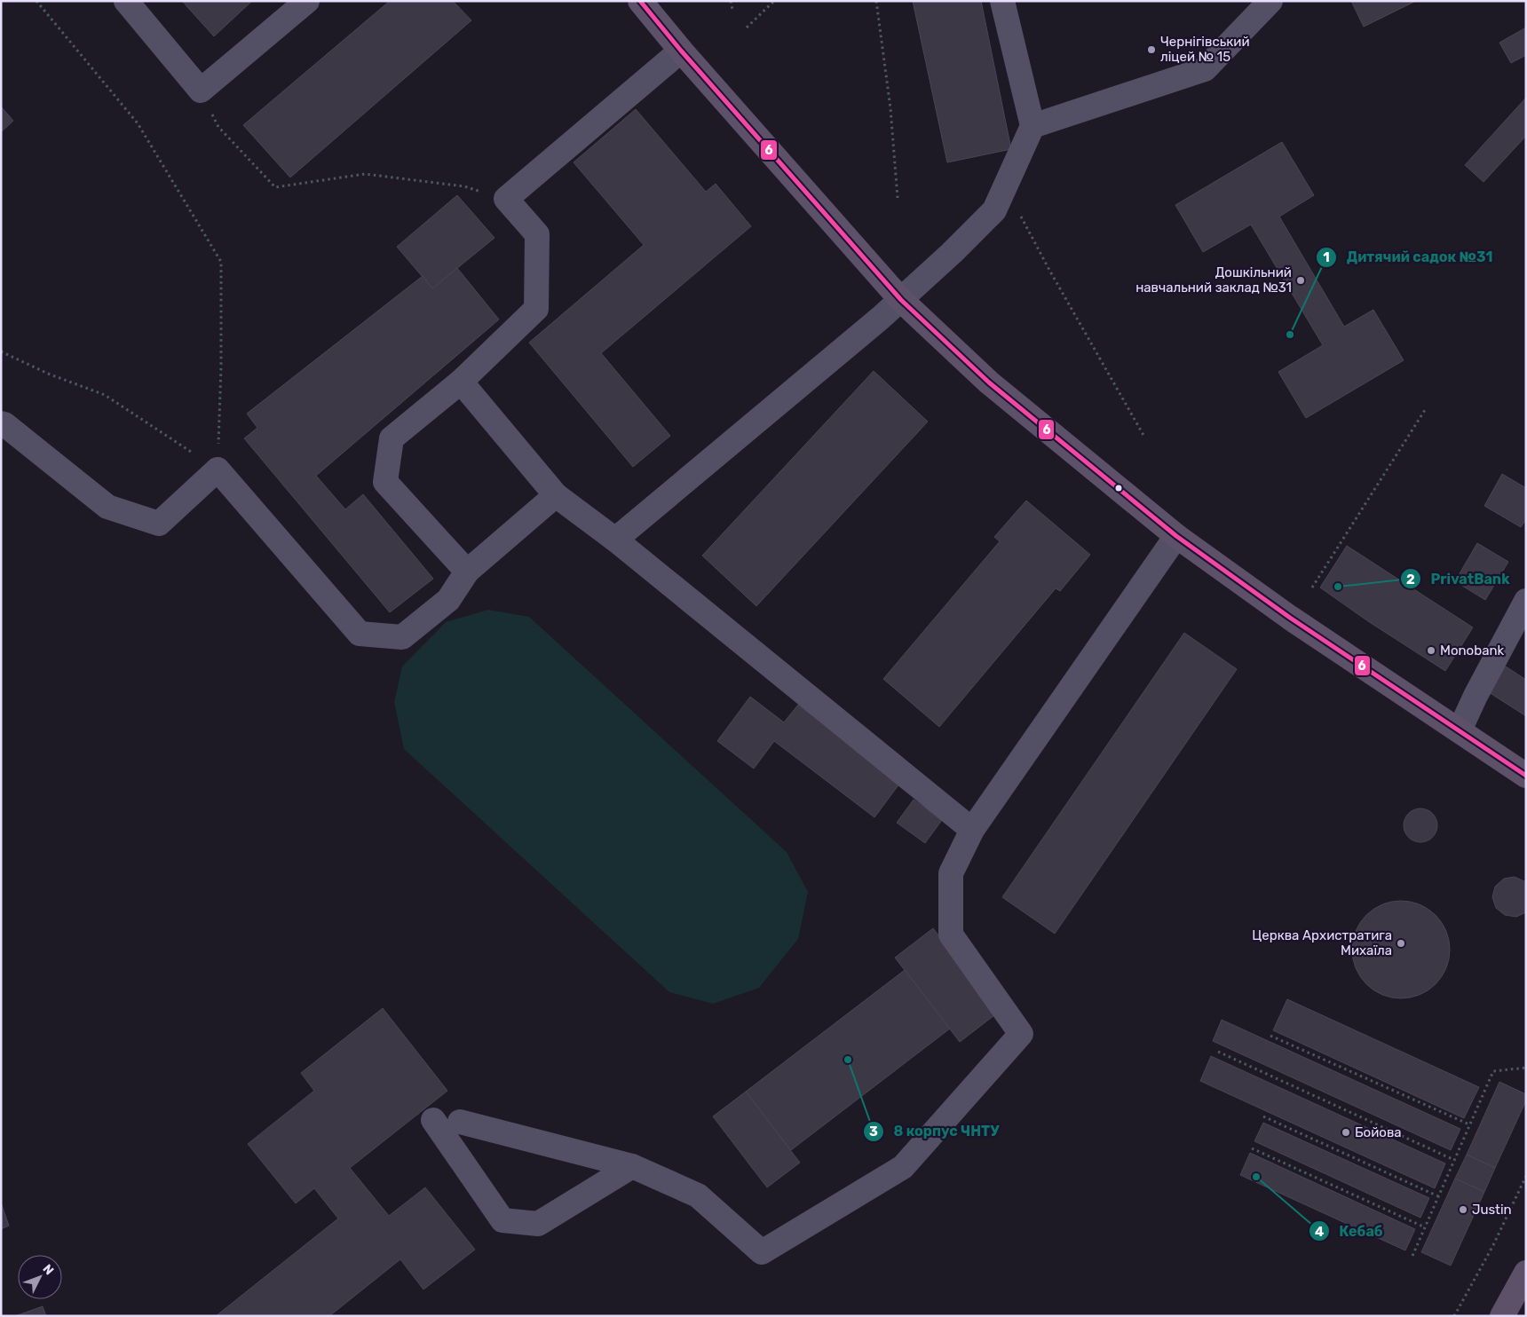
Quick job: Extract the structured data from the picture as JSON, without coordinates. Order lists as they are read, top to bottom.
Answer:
{
  "places": [
    "Чернігівський ліцей № 15",
    "Дошкільний навчальний заклад №31",
    "Дитячий садок №31",
    "PrivatBank",
    "Monobank",
    "Церква Архистратига Михаїла",
    "8 корпус ЧНТУ",
    "Бойова",
    "Кебаб",
    "Justin"
  ],
  "lines": ["transit line 6"],
  "north": "top right"
}
